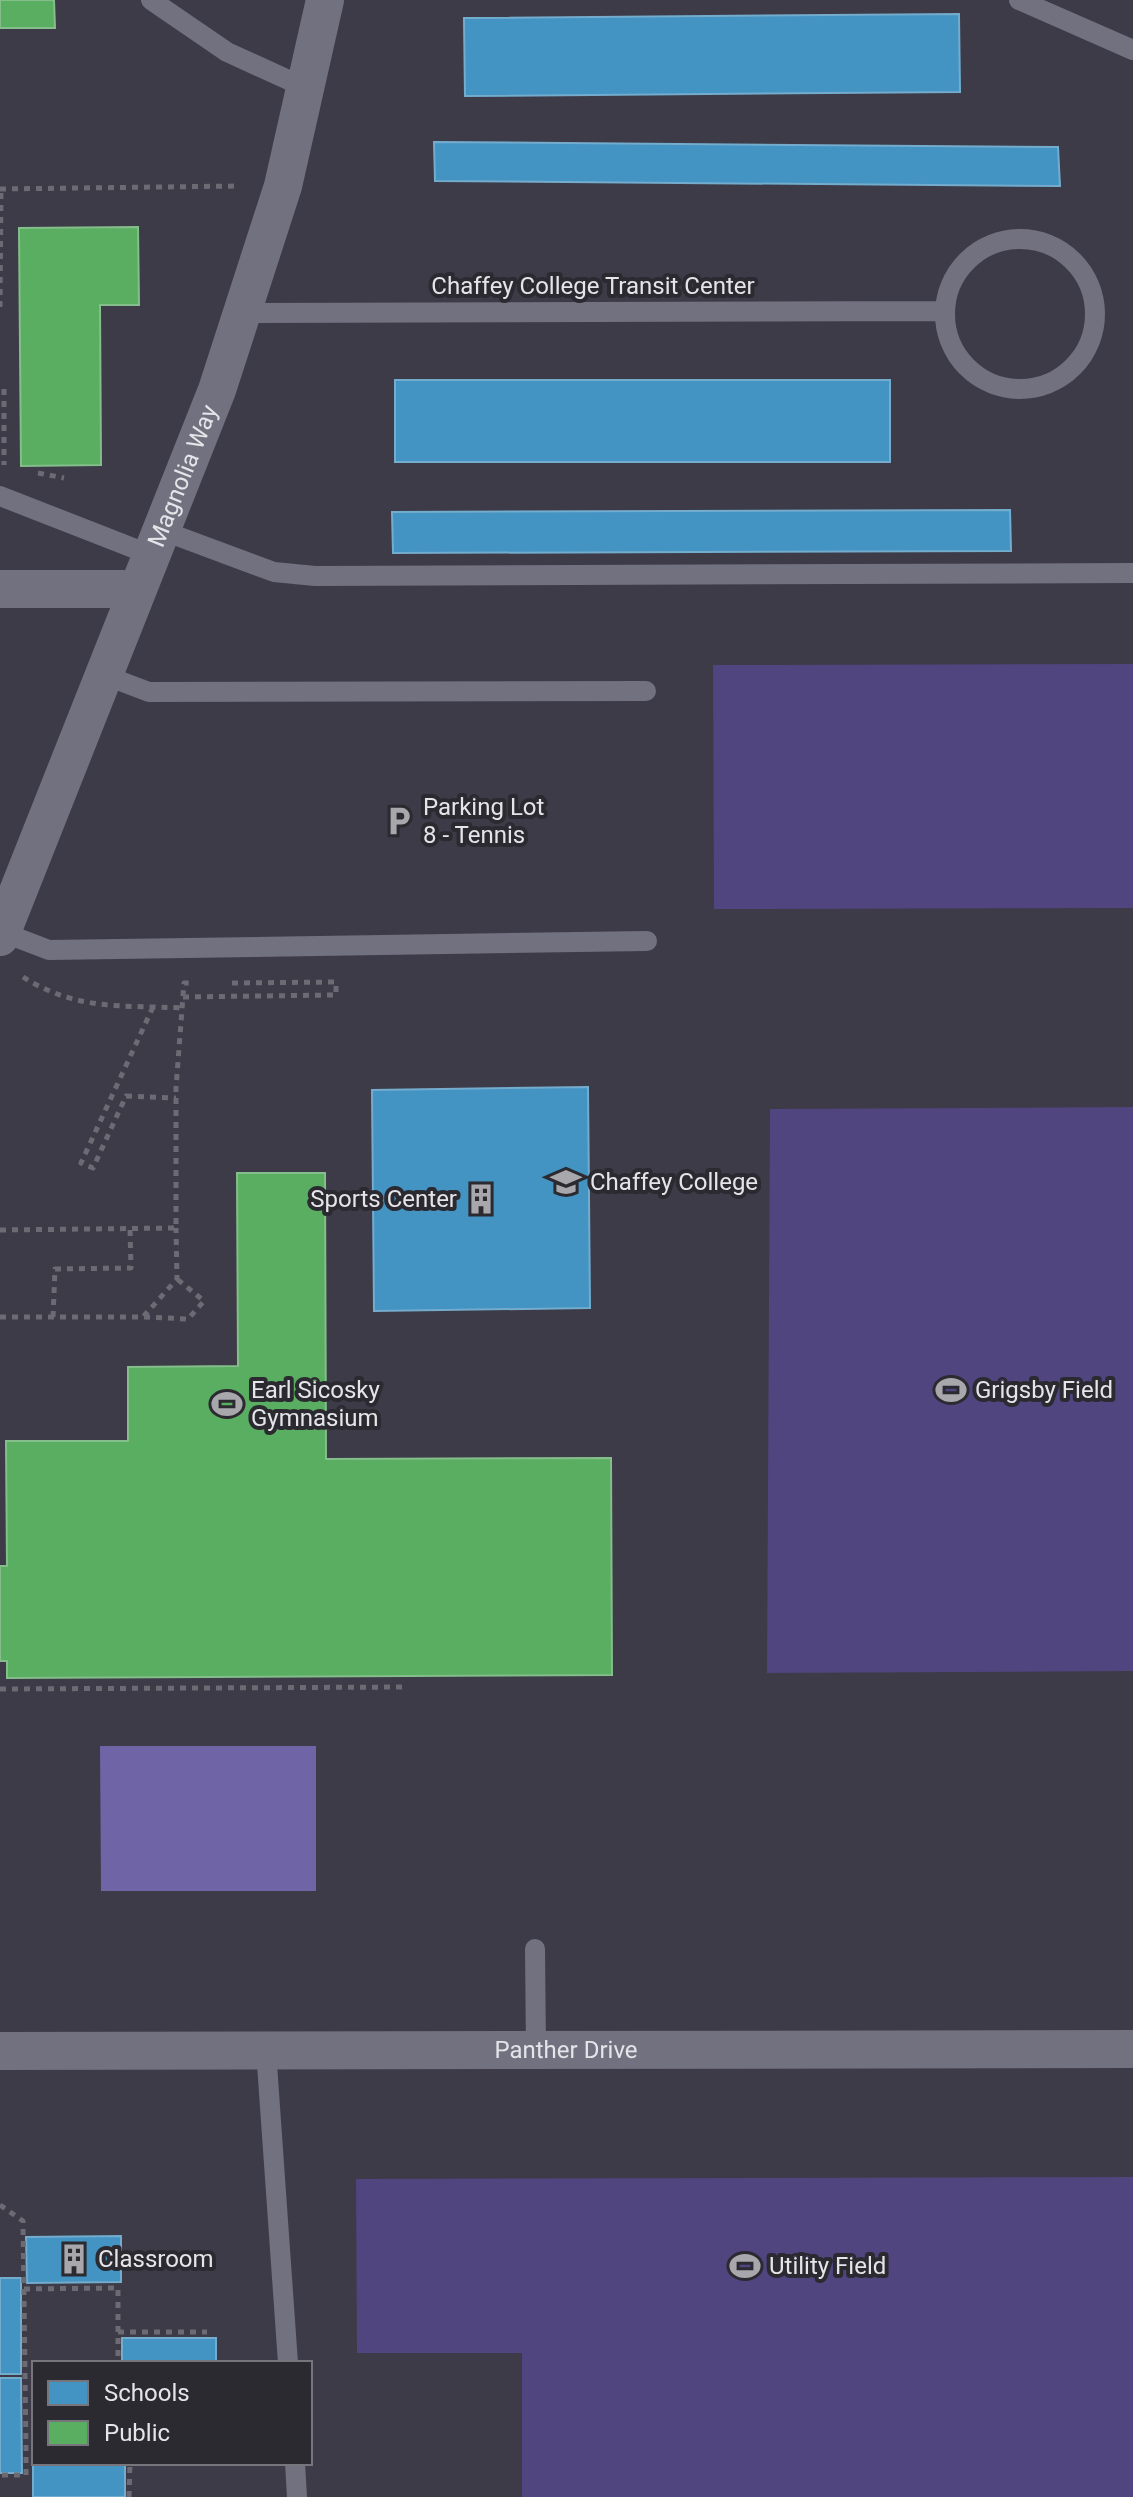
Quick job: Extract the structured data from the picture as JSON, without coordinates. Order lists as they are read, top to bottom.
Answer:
{
  "streets": {
    "street": ["Magnolia Way", "Panther Drive"],
    "lane": ["Chaffey College Transit Center"]
  },
  "crossings": [
    ["Chaffey College Transit Center", "Magnolia Way"]
  ],
  "places": {
    "parking": ["Parking Lot 8 - Tennis"],
    "school or university": ["Chaffey College"],
    "building": ["Sports Center", "Classroom"],
    "sports": ["Grigsby Field", "Earl Sicosky Gymnasium", "Utility Field"]
  },
  "legend": ["Schools", "Public"]
}
